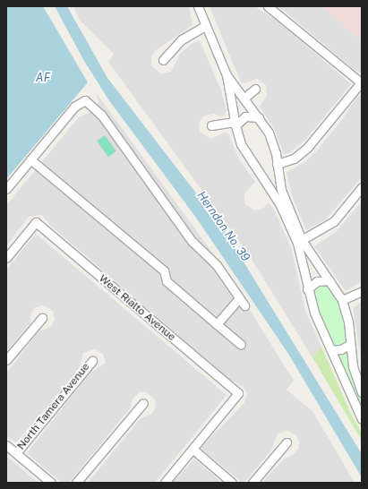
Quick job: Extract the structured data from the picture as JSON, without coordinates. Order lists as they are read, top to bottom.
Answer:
{
  "streets": {
    "street": ["West Rialto Avenue", "North Tamera Avenue"]
  },
  "water": ["AF", "Herndon No. 39"]
}
